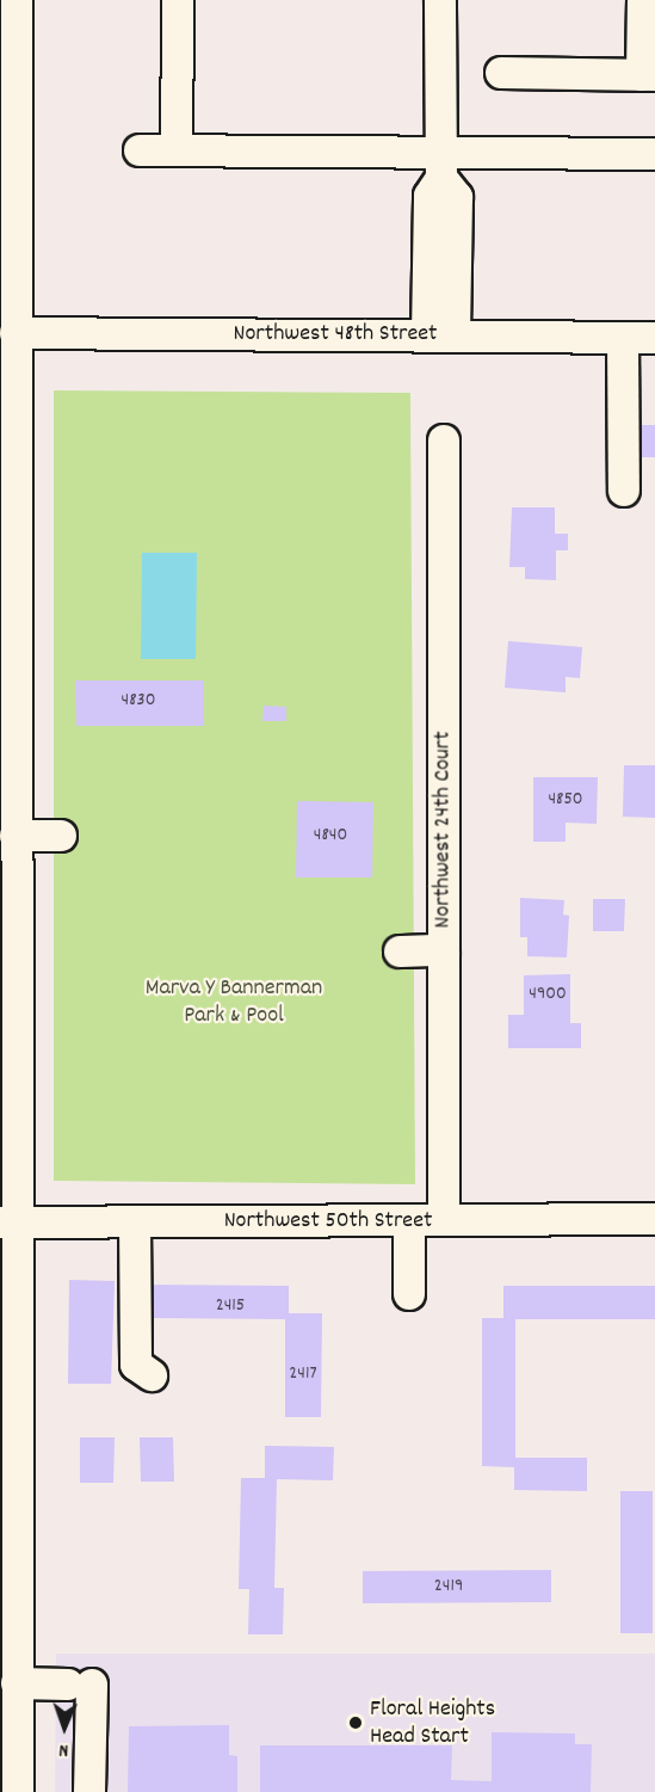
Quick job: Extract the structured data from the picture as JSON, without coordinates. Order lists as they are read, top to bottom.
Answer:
{
  "streets": {
    "street": ["Northwest 48th Street", "Northwest 24th Court", "Northwest 50th Street"]
  },
  "crossings": [
    ["Northwest 24th Court", "Northwest 50th Street"]
  ],
  "parks": ["Marva Y Bannerman Park & Pool"],
  "places": ["Floral Heights Head Start"],
  "house_numbers": [
    "4830",
    "4850",
    "4840",
    "4900",
    "2415",
    "2417",
    "2419"
  ],
  "north": "bottom"
}
